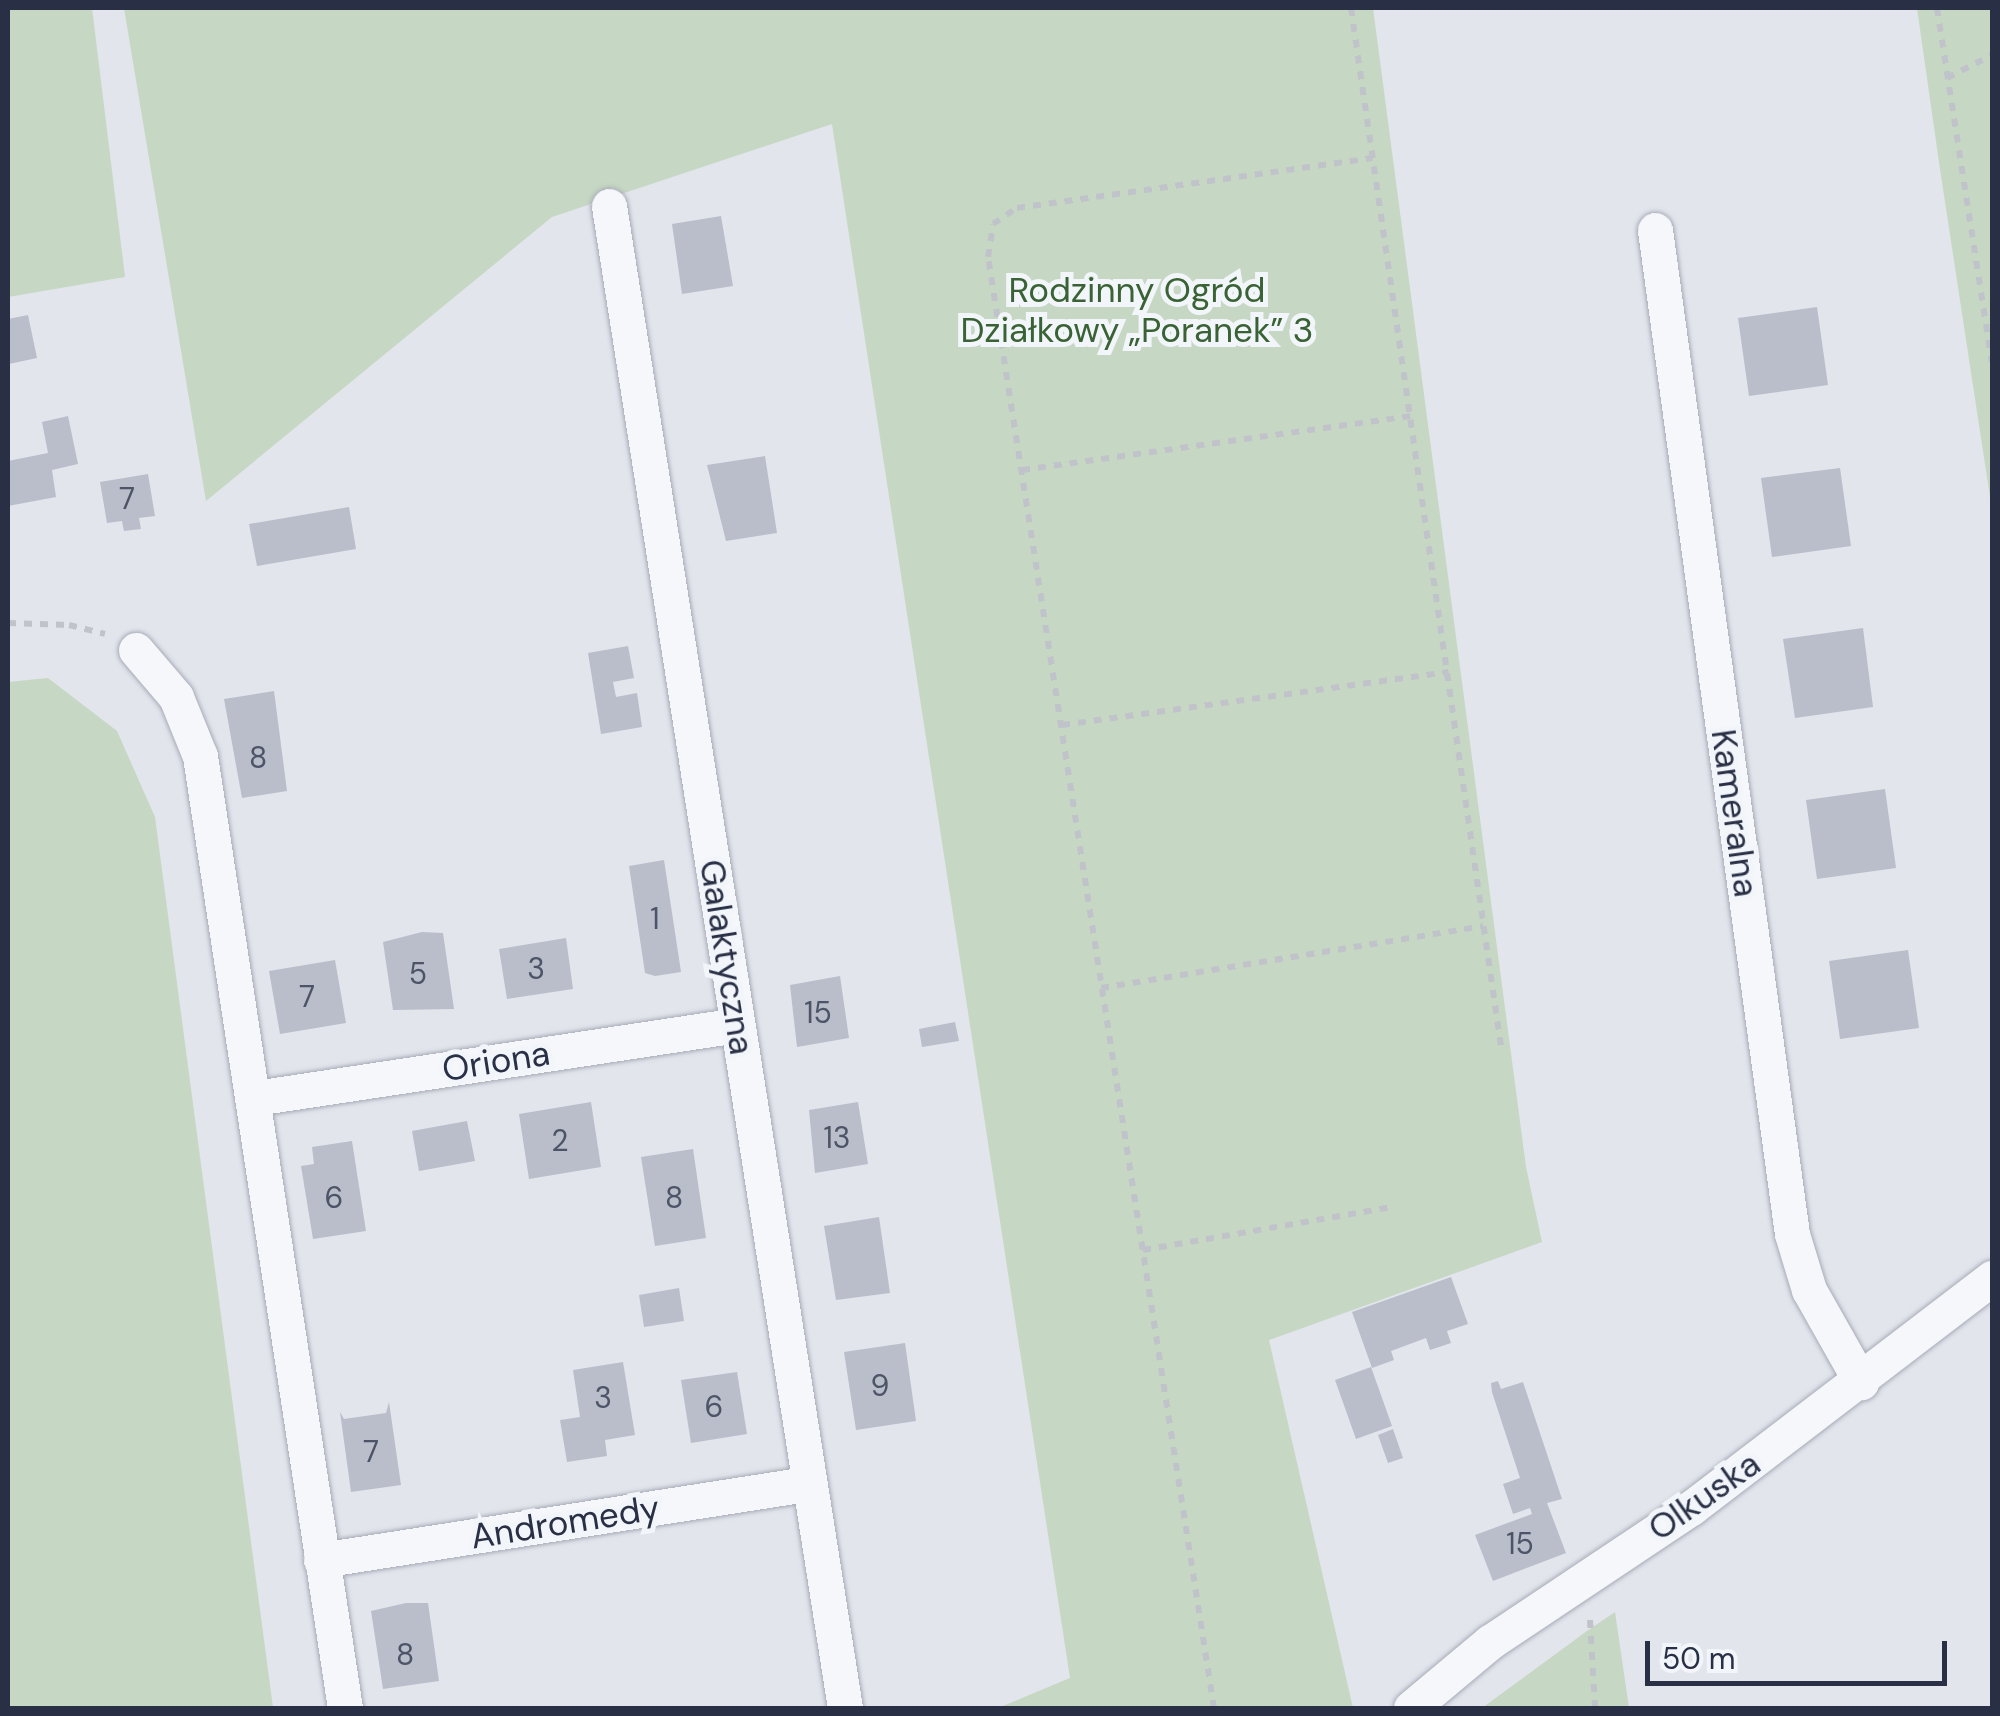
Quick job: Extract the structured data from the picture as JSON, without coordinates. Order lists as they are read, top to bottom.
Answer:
{
  "streets": {
    "street": [
      "Kameralna",
      "Galaktyczna",
      "Oriona",
      "Olkuska",
      "Andromedy"
    ]
  },
  "crossings": [
    ["Kameralna", "Olkuska"],
    ["Galaktyczna", "Oriona"],
    ["Galaktyczna", "Andromedy"]
  ],
  "parks": ["Rodzinny Ogród Działkowy „Poranek” 3"],
  "house_numbers": [
    "7",
    "8",
    "1",
    "3",
    "5",
    "7",
    "15",
    "13",
    "2",
    "6",
    "8",
    "9",
    "3",
    "6",
    "7",
    "15",
    "8"
  ],
  "scale_bar": "50 m"
}
